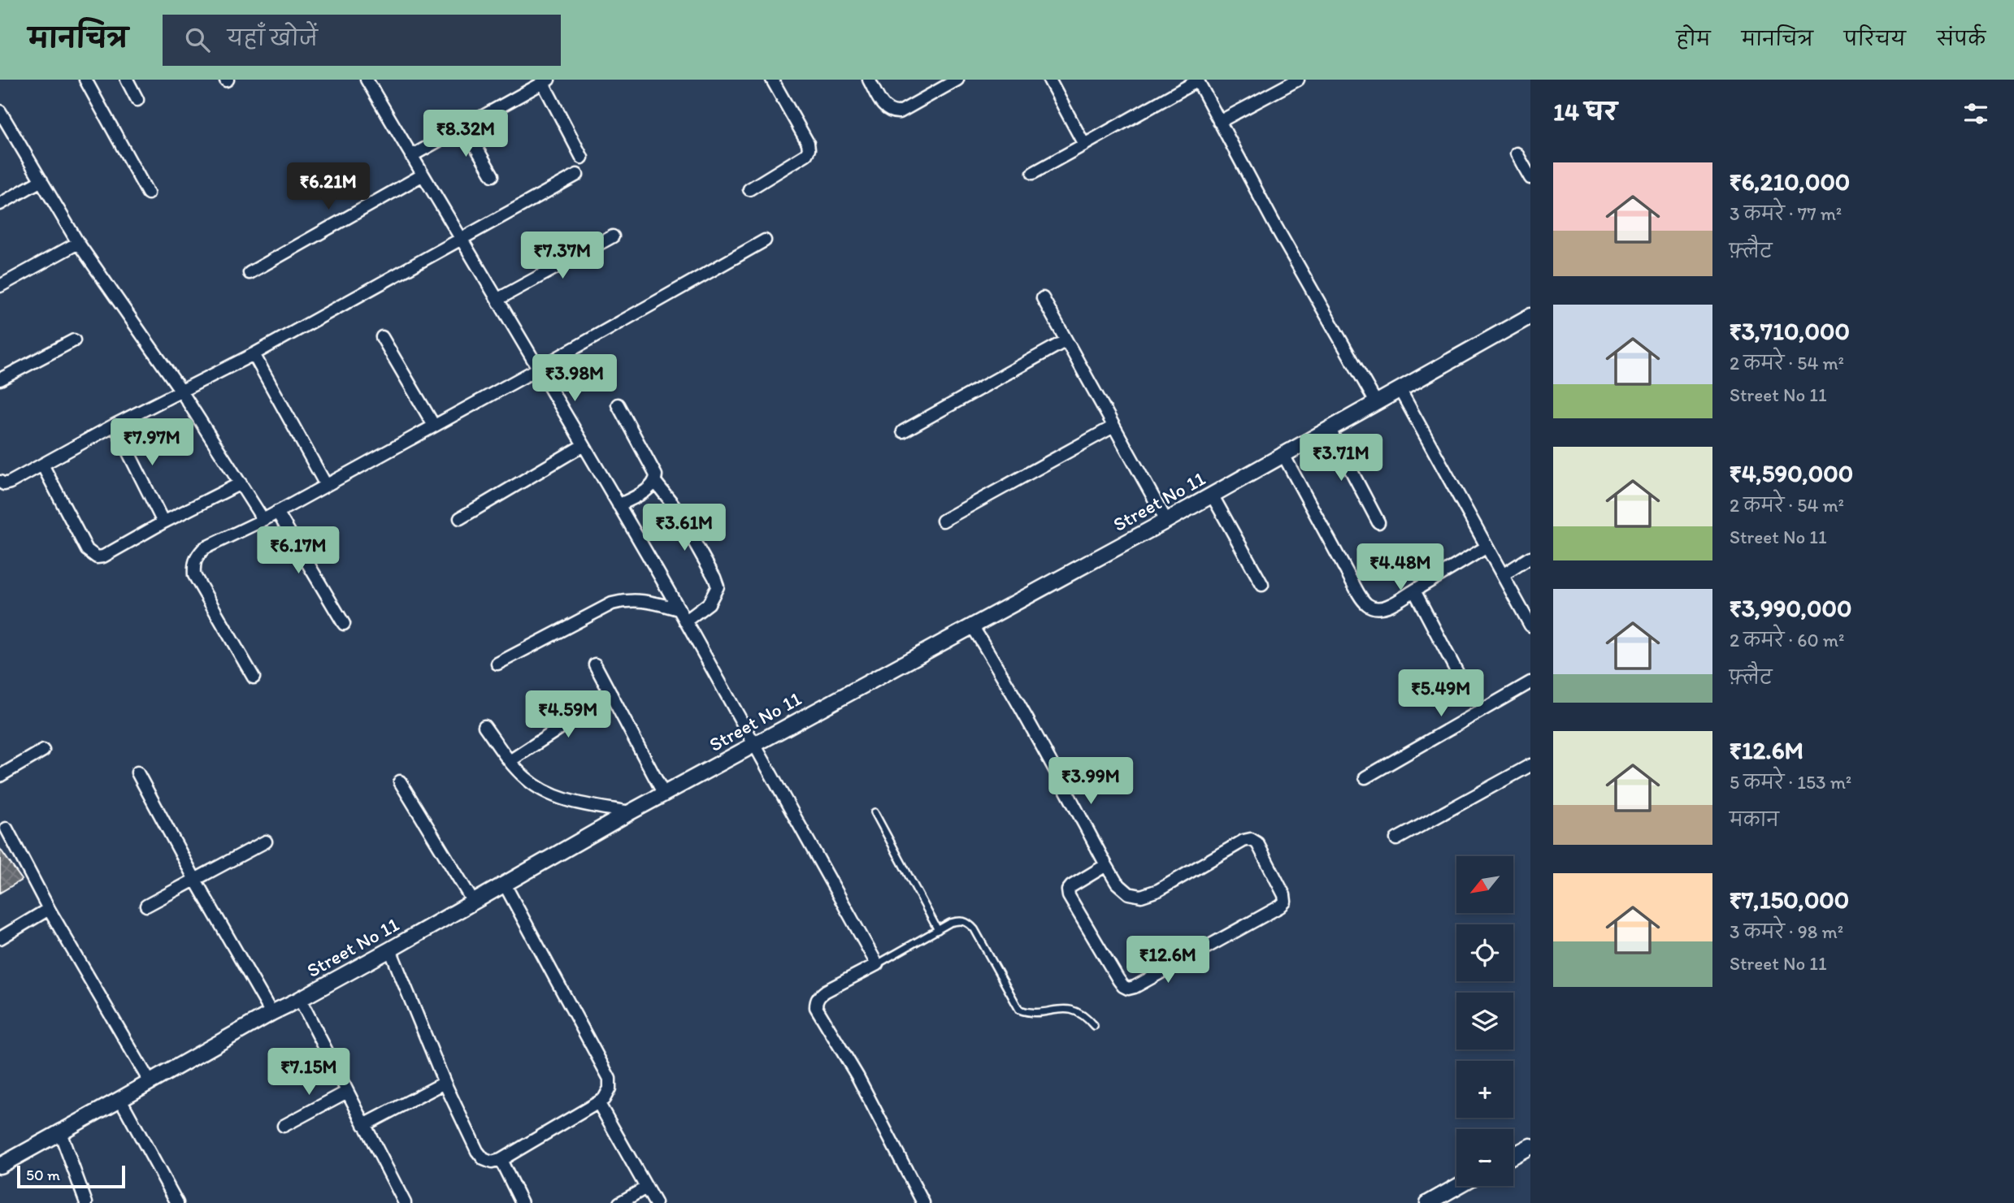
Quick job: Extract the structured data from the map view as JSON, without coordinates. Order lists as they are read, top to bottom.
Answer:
{
  "streets": {
    "street": ["Street No 11"]
  },
  "scale_bar": "50 m",
  "north": "bottom left",
  "page": {
    "header": "मानचित्र",
    "search": "यहाँ खोजें",
    "nav": [
      "होम",
      "मानचित्र",
      "परिचय",
      "संपर्क"
    ],
    "heading": "14 घर",
    "price": [
      "₹8.32M",
      "₹6.21M",
      "₹7.37M",
      "₹3.98M",
      "₹7.97M",
      "₹3.71M",
      "₹3.61M",
      "₹6.17M",
      "₹4.48M",
      "₹5.49M",
      "₹4.59M",
      "₹3.99M",
      "₹12.6M",
      "₹7.15M"
    ],
    "list": [
      {
        "name": "₹6,210,000",
        "note": "3 कमरे · 77 m² · फ़्लैट"
      },
      {
        "name": "₹3,710,000",
        "note": "2 कमरे · 54 m² · Street No 11"
      },
      {
        "name": "₹4,590,000",
        "note": "2 कमरे · 54 m² · Street No 11"
      },
      {
        "name": "₹3,990,000",
        "note": "2 कमरे · 60 m² · फ़्लैट"
      },
      {
        "name": "₹12.6M",
        "note": "5 कमरे · 153 m² · मकान"
      },
      {
        "name": "₹7,150,000",
        "note": "3 कमरे · 98 m² · Street No 11"
      }
    ],
    "map_buttons": ["+", "−"],
    "scale": "50 m"
  }
}
